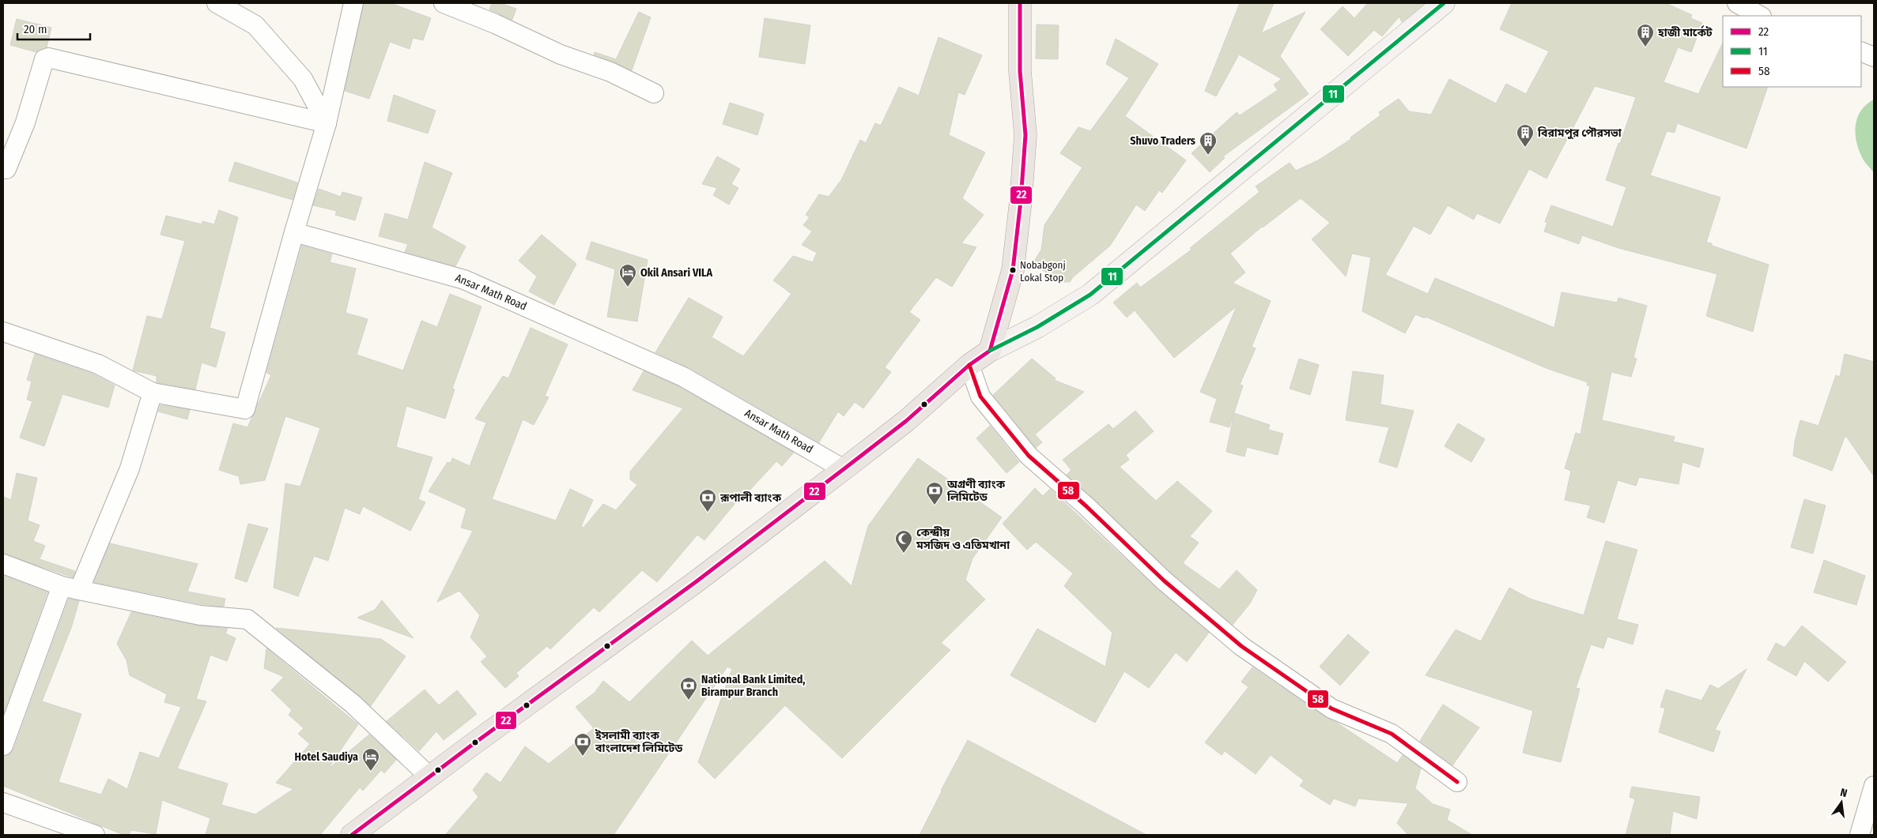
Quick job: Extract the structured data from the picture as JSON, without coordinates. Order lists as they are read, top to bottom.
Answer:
{
  "streets": {
    "street": ["Ansar Math Road"]
  },
  "places": {
    "building": ["হাজী মার্কেট", "বিরামপুর পৌরসভা", "Shuvo Traders"],
    "other": ["Nobabgonj Lokal Stop"],
    "hotel": ["Okil Ansari VILA", "Hotel Saudiya"],
    "bank": [
      "অগ্রণী ব্যাংক লিমিটেড",
      "রূপালী ব্যাংক",
      "National Bank Limited, Birampur Branch",
      "ইসলামী ব্যাংক বাংলাদেশ লিমিটেড"
    ],
    "mosque": ["কেন্দ্রীয় মসজিদ ও এতিমখানা"]
  },
  "lines": ["transit line 22", "transit line 11", "transit line 58"],
  "legend": ["22", "11", "58"],
  "scale_bar": "20 m",
  "north": "top"
}
